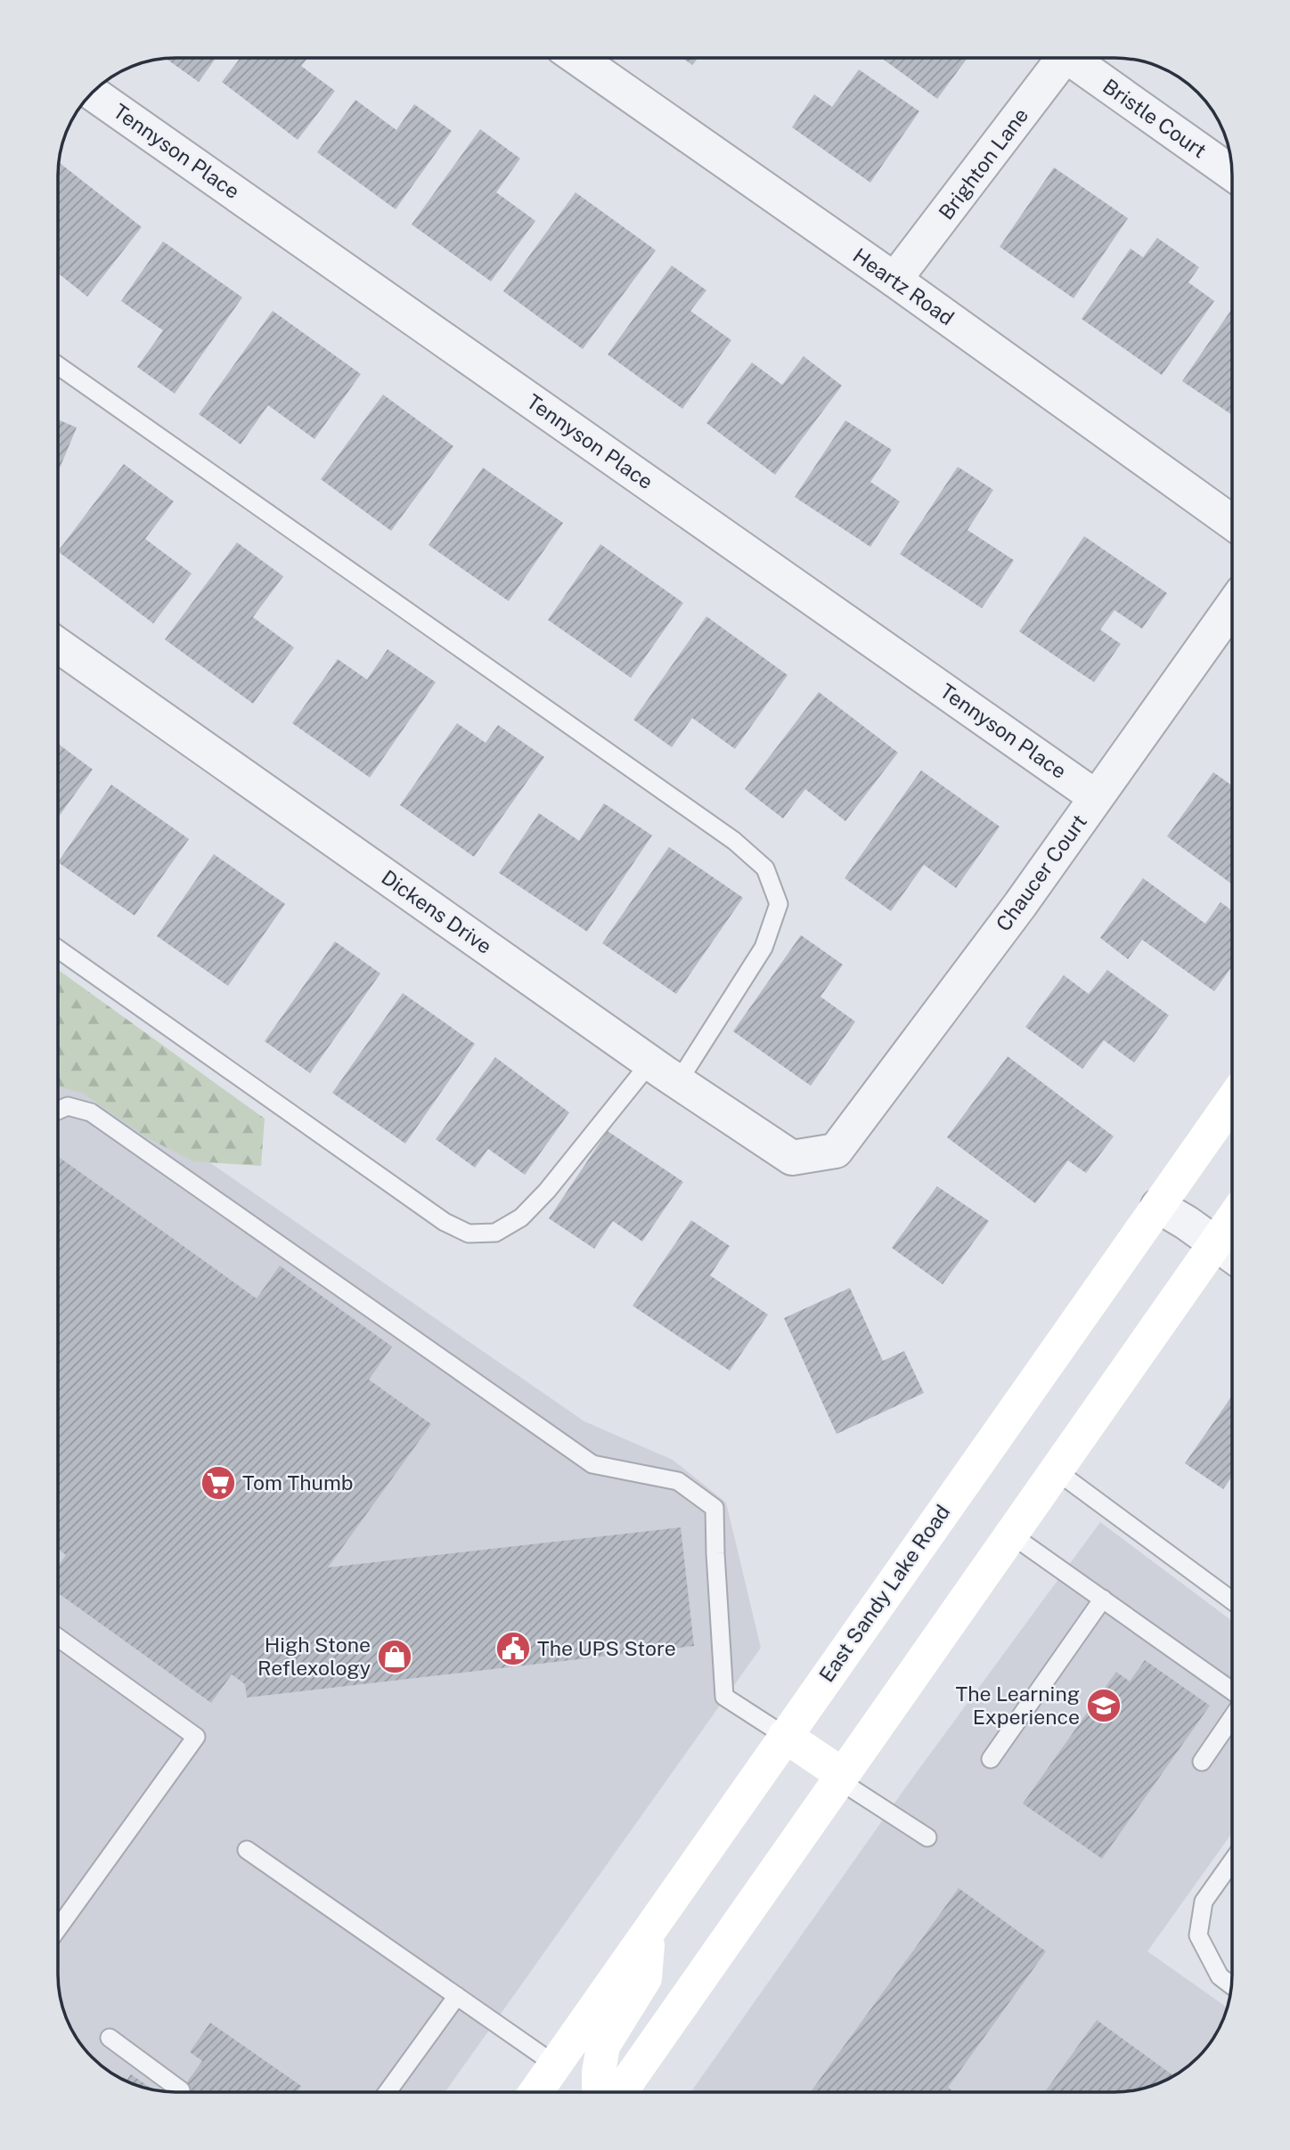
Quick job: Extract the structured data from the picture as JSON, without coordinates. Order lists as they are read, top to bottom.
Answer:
{
  "streets": {
    "main road": ["East Sandy Lake Road"],
    "street": [
      "Bristle Court",
      "Tennyson Place",
      "Brighton Lane",
      "Heartz Road",
      "Chaucer Court",
      "Dickens Drive"
    ]
  },
  "crossings": [
    ["Tennyson Place", "Chaucer Court"],
    ["Brighton Lane", "Heartz Road"],
    ["Chaucer Court", "Dickens Drive"]
  ],
  "places": {
    "supermarket": ["Tom Thumb"],
    "public building": ["The UPS Store"],
    "shop": ["High Stone Reflexology"],
    "school or university": ["The Learning Experience"]
  }
}
